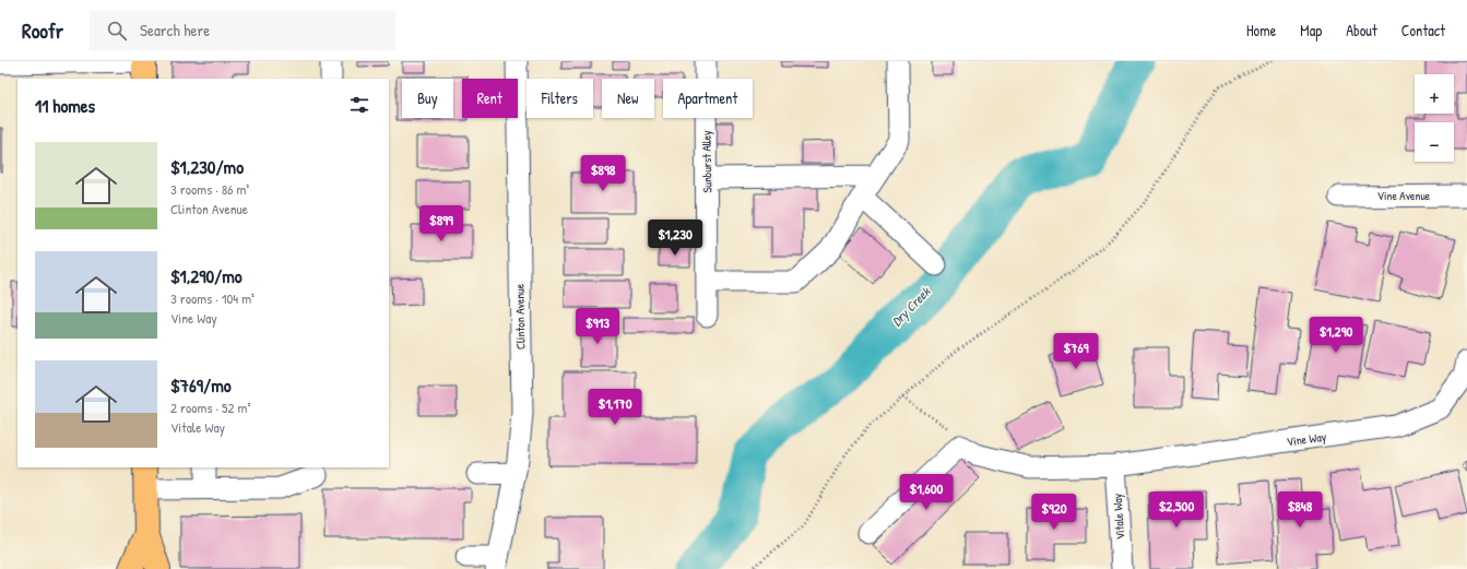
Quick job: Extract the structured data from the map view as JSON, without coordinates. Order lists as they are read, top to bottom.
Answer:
{
  "streets": {
    "street": [
      "Sunburst Alley",
      "Vine Avenue",
      "Clinton Avenue",
      "Vine Way",
      "Vitale Way"
    ]
  },
  "crossings": [
    ["Vine Way", "Vitale Way"]
  ],
  "water": ["Dry Creek"],
  "page": {
    "header": "Roofr",
    "search": "Search here",
    "nav": [
      "Home",
      "Map",
      "About",
      "Contact"
    ],
    "map_buttons": ["+", "−"],
    "chip": [
      "Buy",
      "Rent",
      "Filters",
      "New",
      "Apartment"
    ],
    "heading": "11 homes",
    "list": [
      {
        "name": "$1,230/mo",
        "note": "3 rooms · 86 m² · Clinton Avenue"
      },
      {
        "name": "$1,290/mo",
        "note": "3 rooms · 104 m² · Vine Way"
      },
      {
        "name": "$769/mo",
        "note": "2 rooms · 52 m² · Vitale Way"
      }
    ],
    "price": [
      "$898",
      "$899",
      "$1,230",
      "$913",
      "$1,290",
      "$769",
      "$1,170",
      "$1,600",
      "$2,500",
      "$848",
      "$920"
    ]
  }
}
